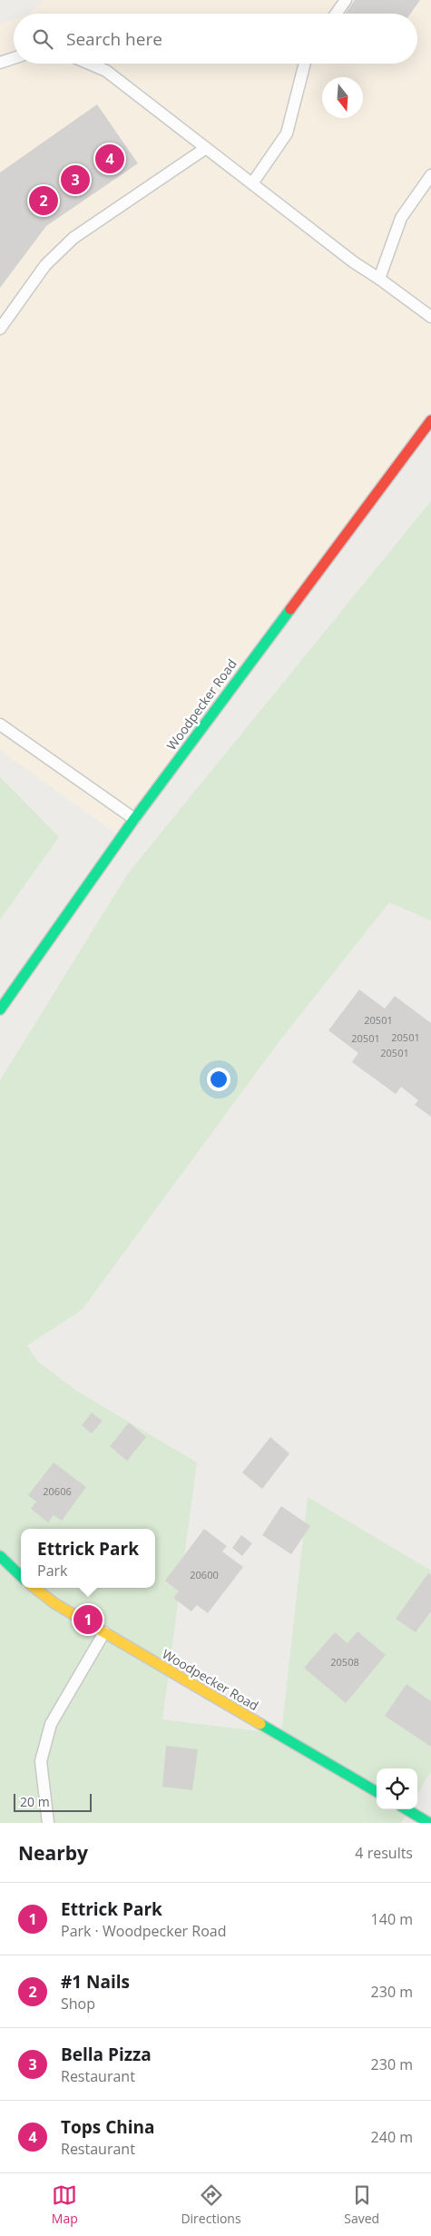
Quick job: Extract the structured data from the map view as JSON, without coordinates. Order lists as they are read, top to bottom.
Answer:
{
  "streets": {
    "main road": ["Woodpecker Road"]
  },
  "house_numbers": [
    "20501",
    "20501",
    "20501",
    "20501",
    "20606",
    "20600",
    "20508"
  ],
  "scale_bar": "20 m",
  "north": "bottom",
  "page": {
    "search": "Search here",
    "pins": [
      "4",
      "3",
      "2",
      "1"
    ],
    "popup": ["Ettrick Park", "Park"],
    "scale": "20 m",
    "heading": ["Nearby", "4 results"],
    "list": [
      {
        "mark": "1",
        "name": "Ettrick Park",
        "note": "Park · Woodpecker Road",
        "value": "140 m"
      },
      {
        "mark": "2",
        "name": "#1 Nails",
        "note": "Shop",
        "value": "230 m"
      },
      {
        "mark": "3",
        "name": "Bella Pizza",
        "note": "Restaurant",
        "value": "230 m"
      },
      {
        "mark": "4",
        "name": "Tops China",
        "note": "Restaurant",
        "value": "240 m"
      }
    ],
    "nav": ["Map", "Directions", "Saved"]
  }
}
